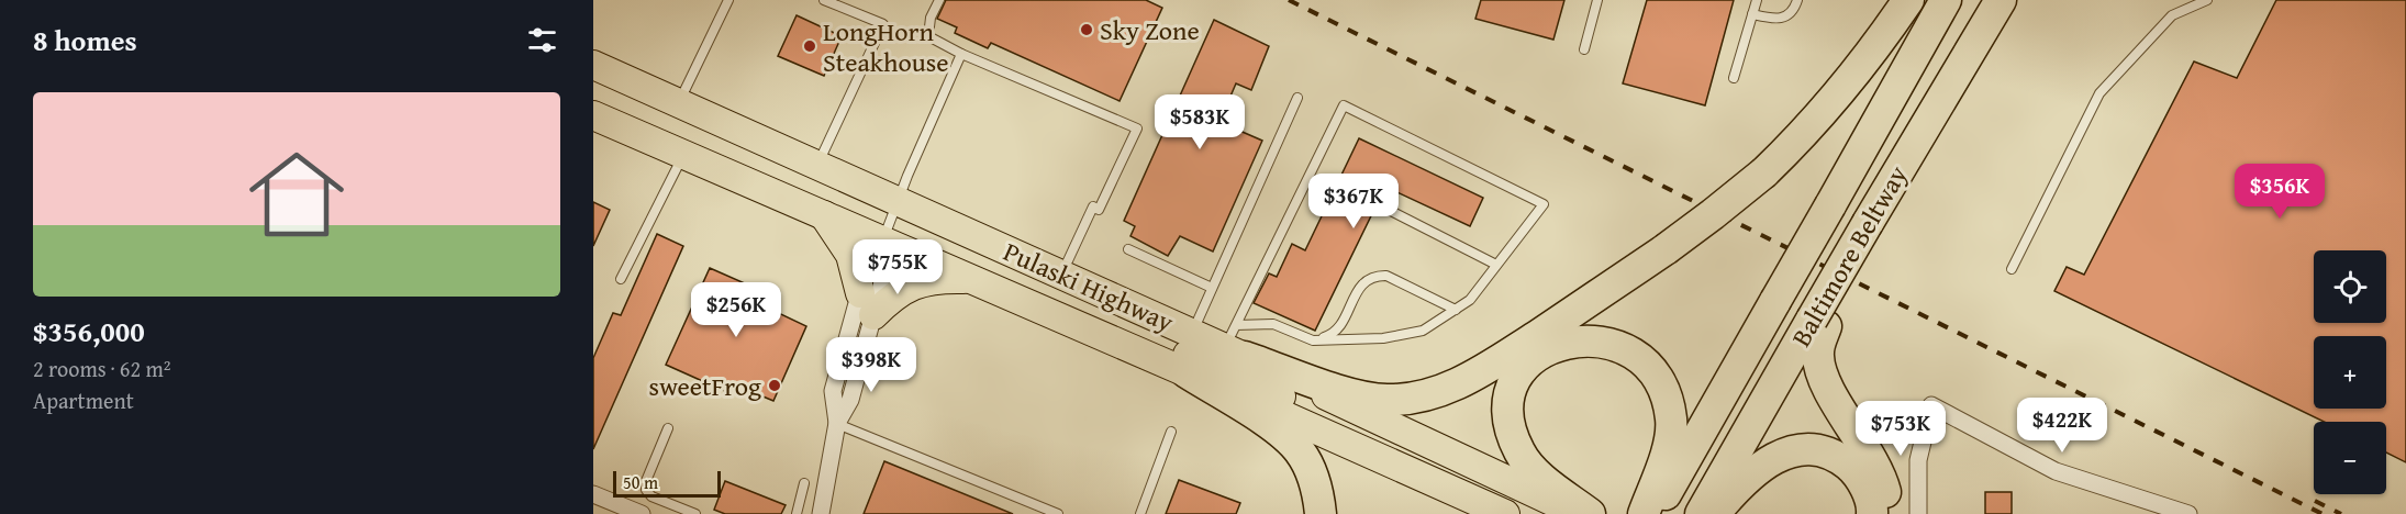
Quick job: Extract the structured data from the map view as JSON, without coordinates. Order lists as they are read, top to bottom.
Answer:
{
  "streets": {
    "highway": ["Baltimore Beltway", "Pulaski Highway"]
  },
  "places": ["Sky Zone", "LongHorn Steakhouse", "sweetFrog"],
  "scale_bar": "50 m",
  "page": {
    "heading": "8 homes",
    "list": [
      {
        "name": "$356,000",
        "note": "2 rooms · 62 m² · Apartment"
      }
    ],
    "price": [
      "$583K",
      "$356K",
      "$367K",
      "$755K",
      "$256K",
      "$398K",
      "$422K",
      "$753K"
    ],
    "map_buttons": ["+", "−"],
    "scale": "50 m"
  }
}
